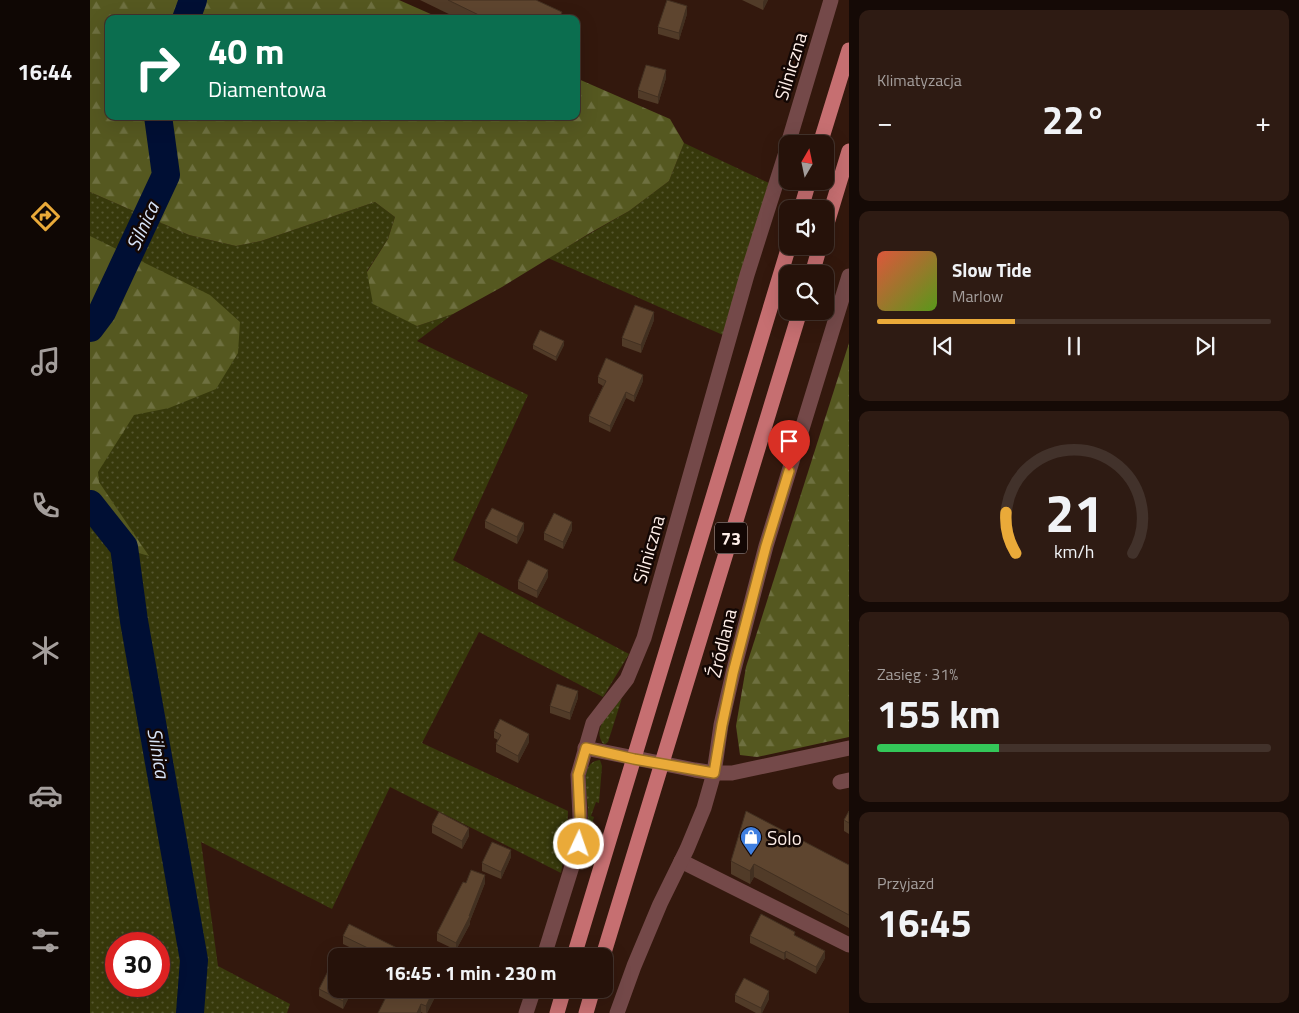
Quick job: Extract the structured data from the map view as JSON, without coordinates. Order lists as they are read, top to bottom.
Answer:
{
  "streets": {
    "main road": ["73"],
    "street": ["Silniczna", "Źródlana"]
  },
  "water": ["Silnica"],
  "places": {
    "shop": ["Solo"]
  },
  "north": "top",
  "page": {
    "tabs": "16:44",
    "tile": [
      "Klimatyzacja",
      ["Zasięg · 31%", "155 km"],
      ["Przyjazd", "16:45"]
    ],
    "turn": ["40 m", "Diamentowa"],
    "heat": ["−", "22°", "+"],
    "song": ["Slow Tide", "Marlow"],
    "limit": "30",
    "trip": "16:45 · 1 min · 230 m",
    "gauge": ["21", "km/h"]
  }
}
